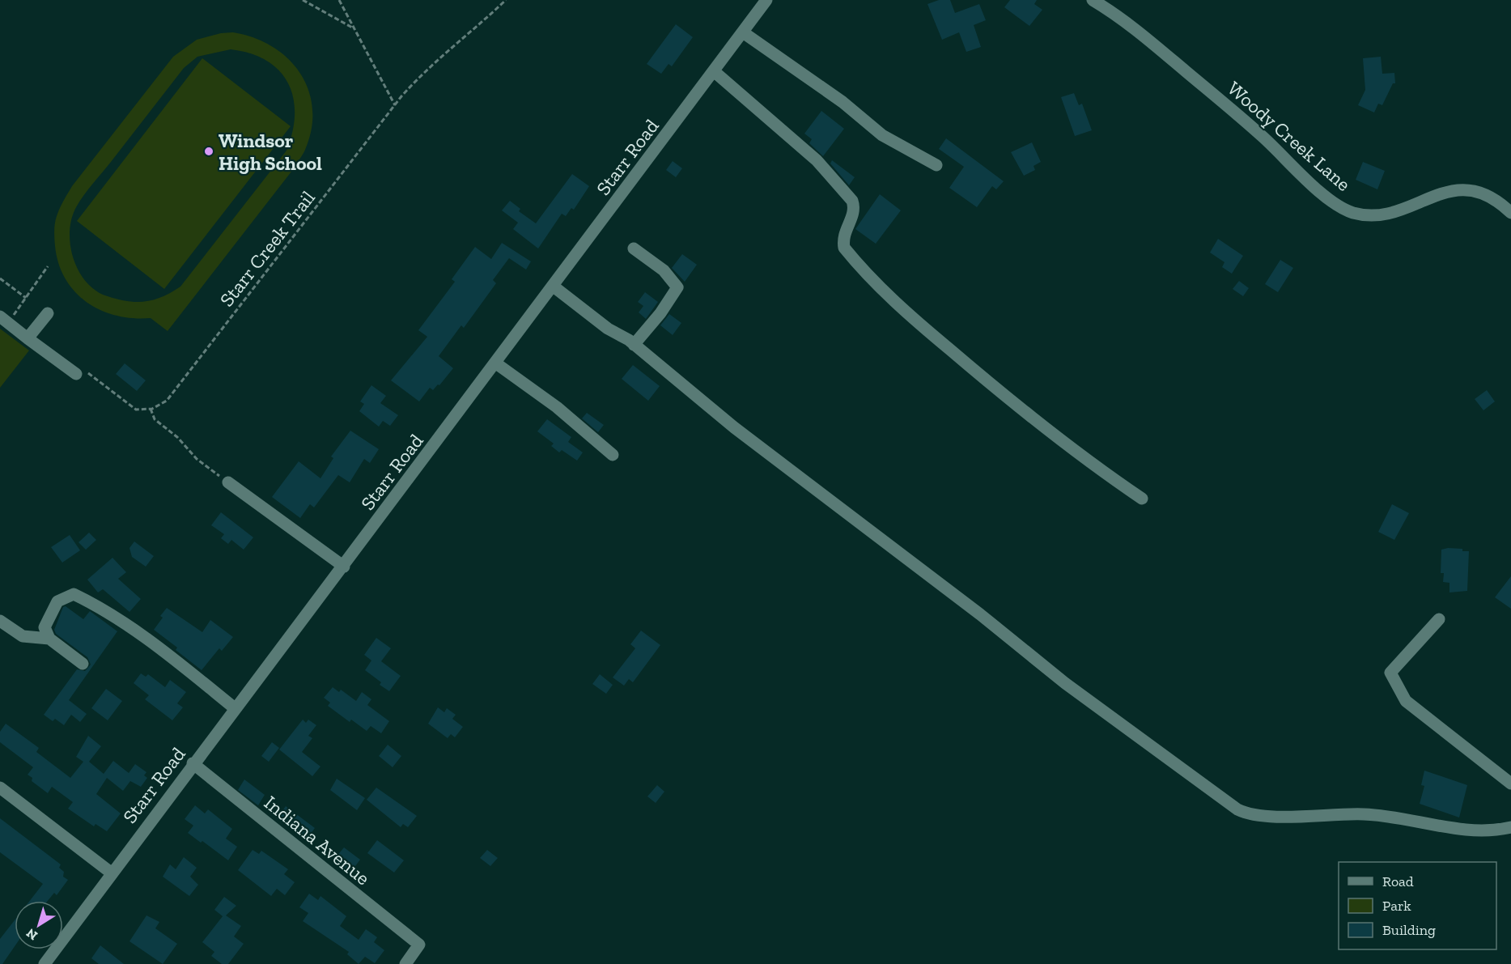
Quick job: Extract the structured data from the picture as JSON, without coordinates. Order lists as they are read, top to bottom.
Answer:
{
  "streets": {
    "street": ["Woody Creek Lane", "Starr Road", "Indiana Avenue"],
    "path": ["Starr Creek Trail"]
  },
  "crossings": [
    ["Starr Road", "Indiana Avenue"]
  ],
  "places": ["Windsor High School"],
  "legend": ["Road", "Park", "Building"],
  "north": "bottom left"
}
